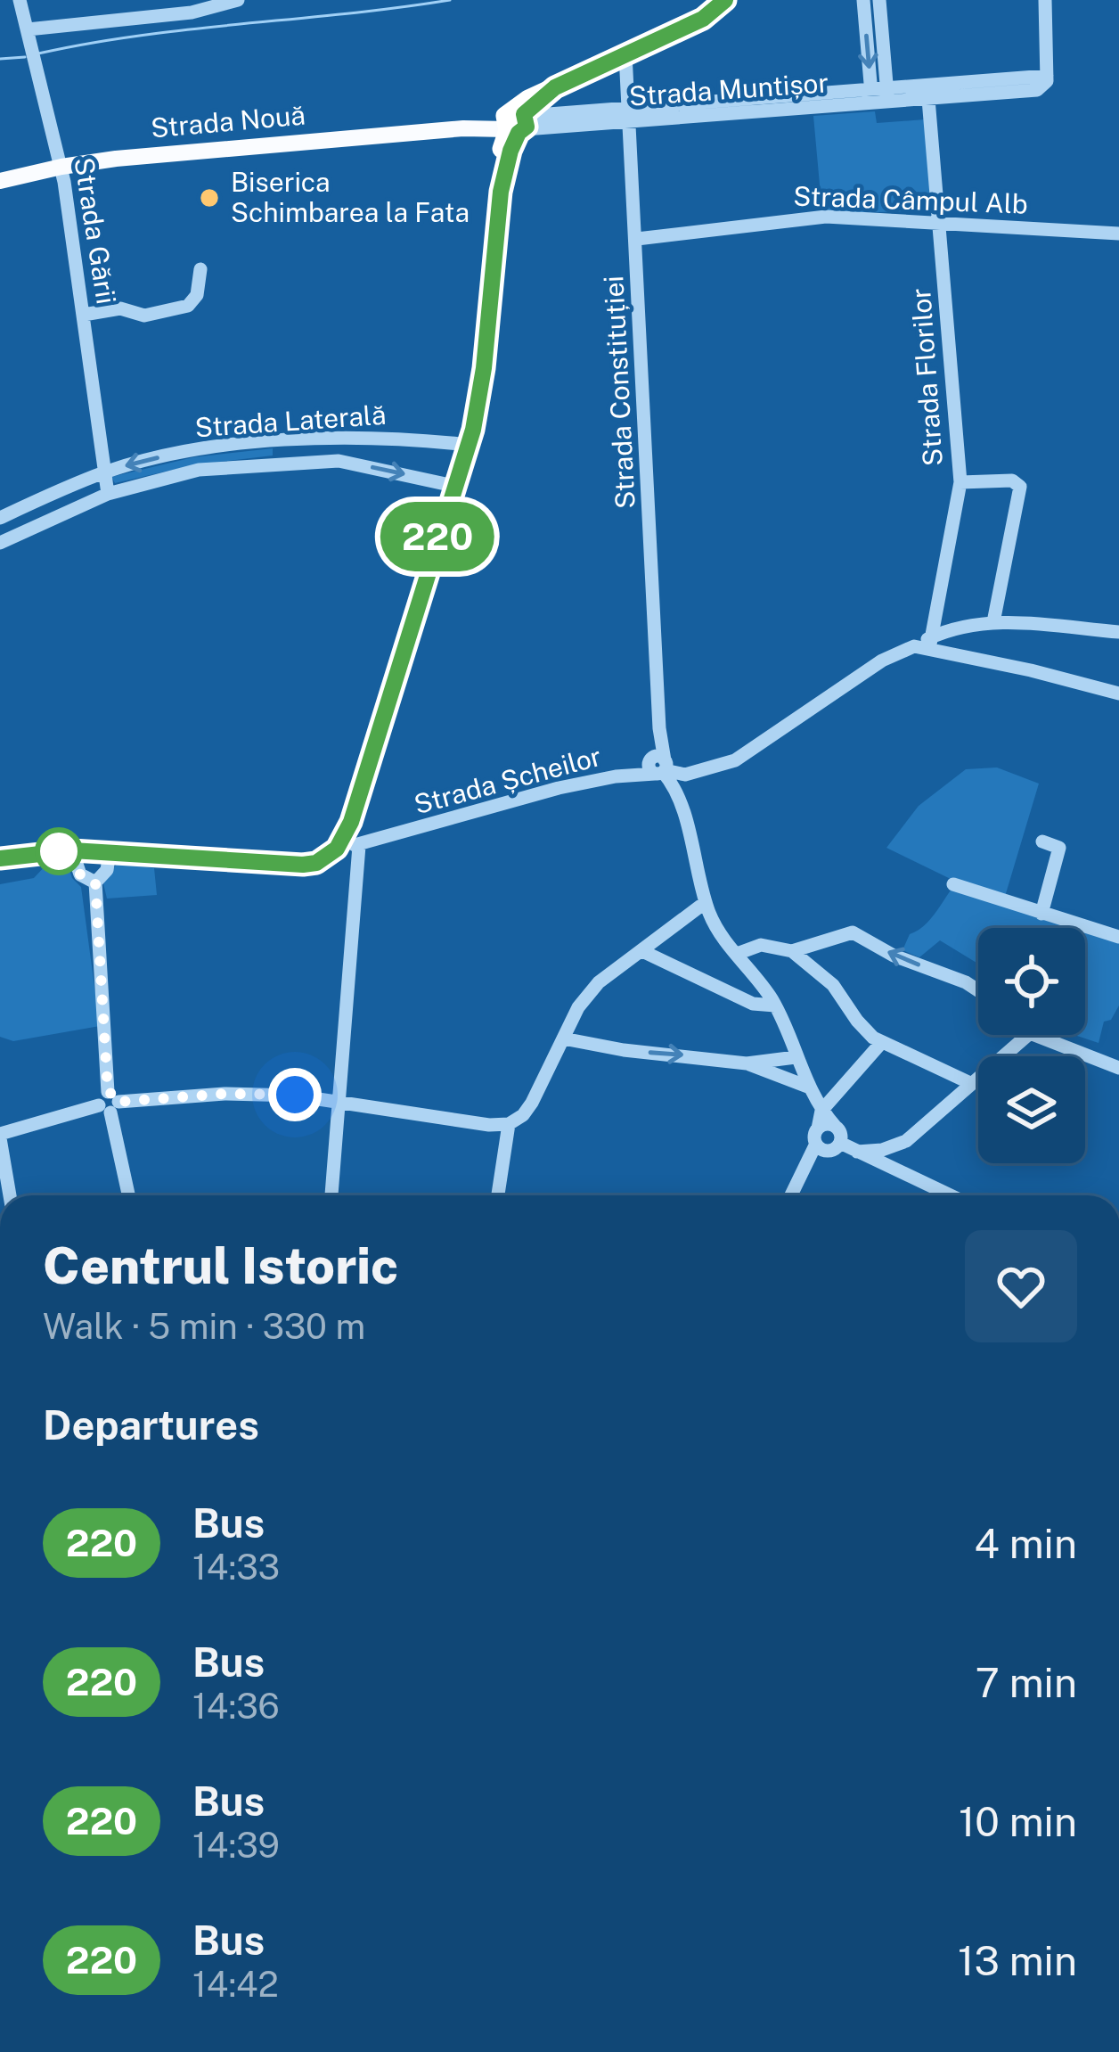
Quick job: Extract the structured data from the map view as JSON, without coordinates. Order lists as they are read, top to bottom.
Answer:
{
  "streets": {
    "main road": ["Strada Nouă"],
    "street": [
      "Strada Muntișor",
      "Strada Câmpul Alb",
      "Strada Gării",
      "Strada Florilor",
      "Strada Constituției",
      "Strada Laterală",
      "Strada Șcheilor"
    ]
  },
  "crossings": [
    ["Strada Muntișor", "Strada Nouă"],
    ["Strada Muntișor", "Strada Florilor"],
    ["Strada Muntișor", "Strada Constituției"],
    ["Strada Nouă", "Strada Gării"],
    ["Strada Câmpul Alb", "Strada Florilor"],
    ["Strada Câmpul Alb", "Strada Constituției"],
    ["Strada Gării", "Strada Laterală"],
    ["Strada Florilor", "Strada Șcheilor"],
    ["Strada Constituției", "Strada Șcheilor"]
  ],
  "places": ["Biserica Schimbarea la Fata"],
  "lines": ["bus line 220"],
  "page": {
    "on_map": "220",
    "heading": [
      ["Centrul Istoric", "Walk · 5 min · 330 m"],
      "Departures"
    ],
    "list": [
      {
        "mark": "220",
        "name": "Bus",
        "note": "14:33",
        "value": "4 min"
      },
      {
        "mark": "220",
        "name": "Bus",
        "note": "14:36",
        "value": "7 min"
      },
      {
        "mark": "220",
        "name": "Bus",
        "note": "14:39",
        "value": "10 min"
      },
      {
        "mark": "220",
        "name": "Bus",
        "note": "14:42",
        "value": "13 min"
      }
    ]
  }
}
